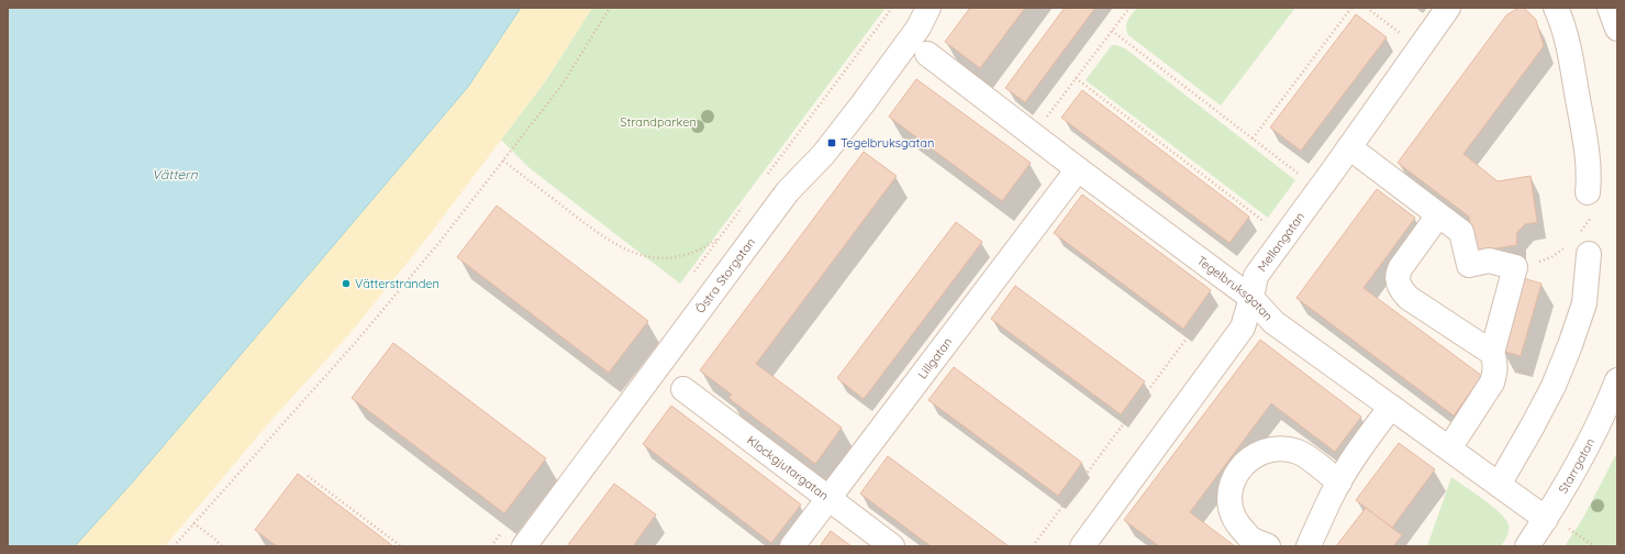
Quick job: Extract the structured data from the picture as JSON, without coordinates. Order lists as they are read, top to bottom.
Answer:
{
  "streets": {
    "street": [
      "Mellangatan",
      "Östra Storgatan",
      "Tegelbruksgatan",
      "Lillgatan",
      "Starrgatan",
      "Klockgjutargatan"
    ]
  },
  "crossings": [
    ["Mellangatan", "Tegelbruksgatan"],
    ["Östra Storgatan", "Tegelbruksgatan"],
    ["Tegelbruksgatan", "Lillgatan"],
    ["Tegelbruksgatan", "Starrgatan"],
    ["Lillgatan", "Klockgjutargatan"]
  ],
  "water": ["Vättern"],
  "parks": ["Strandparken"],
  "places": {
    "transit": ["Tegelbruksgatan"],
    "other": ["Vätterstranden"]
  }
}
